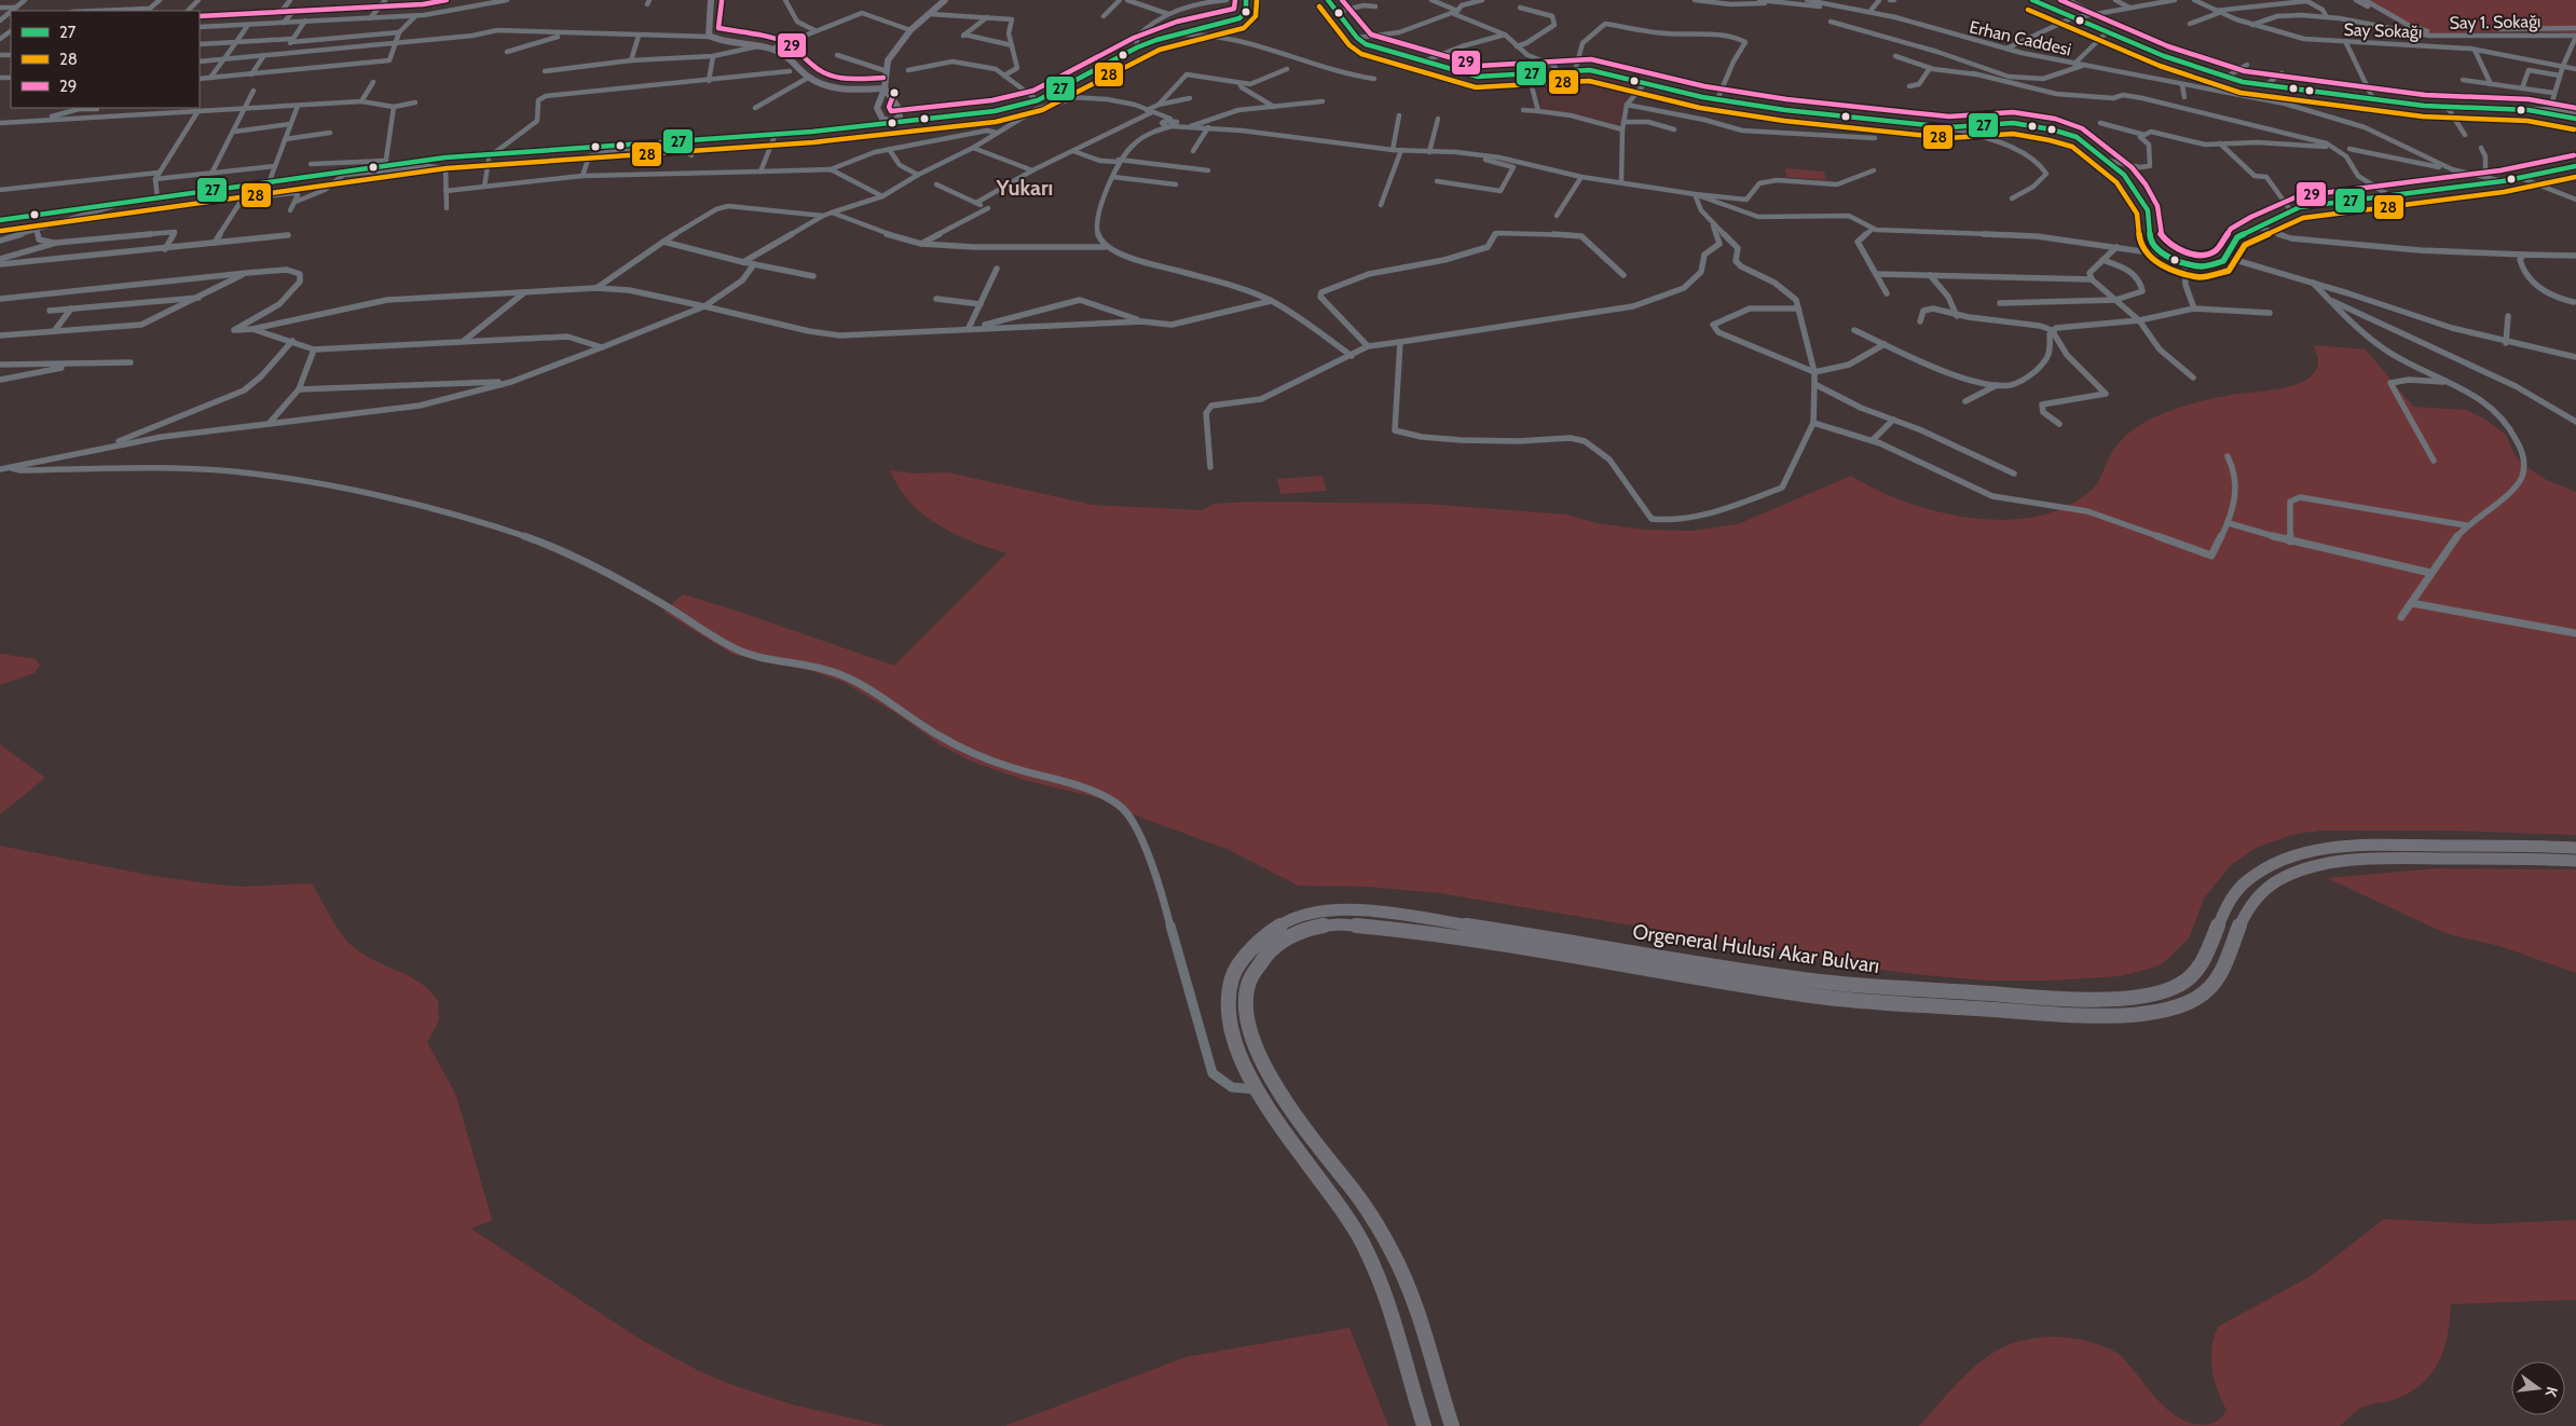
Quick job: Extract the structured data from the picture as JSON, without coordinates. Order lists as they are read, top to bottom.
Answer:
{
  "streets": {
    "main road": ["Orgeneral Hulusi Akar Bulvarı"],
    "street": ["Say 1. Sokağı", "Say Sokağı", "Erhan Caddesi"]
  },
  "crossings": [
    ["Say 1. Sokağı", "Say Sokağı"]
  ],
  "districts": ["Yukarı"],
  "lines": ["transit line 27", "transit line 28", "transit line 29"],
  "legend": ["27", "28", "29"],
  "north": "right"
}
